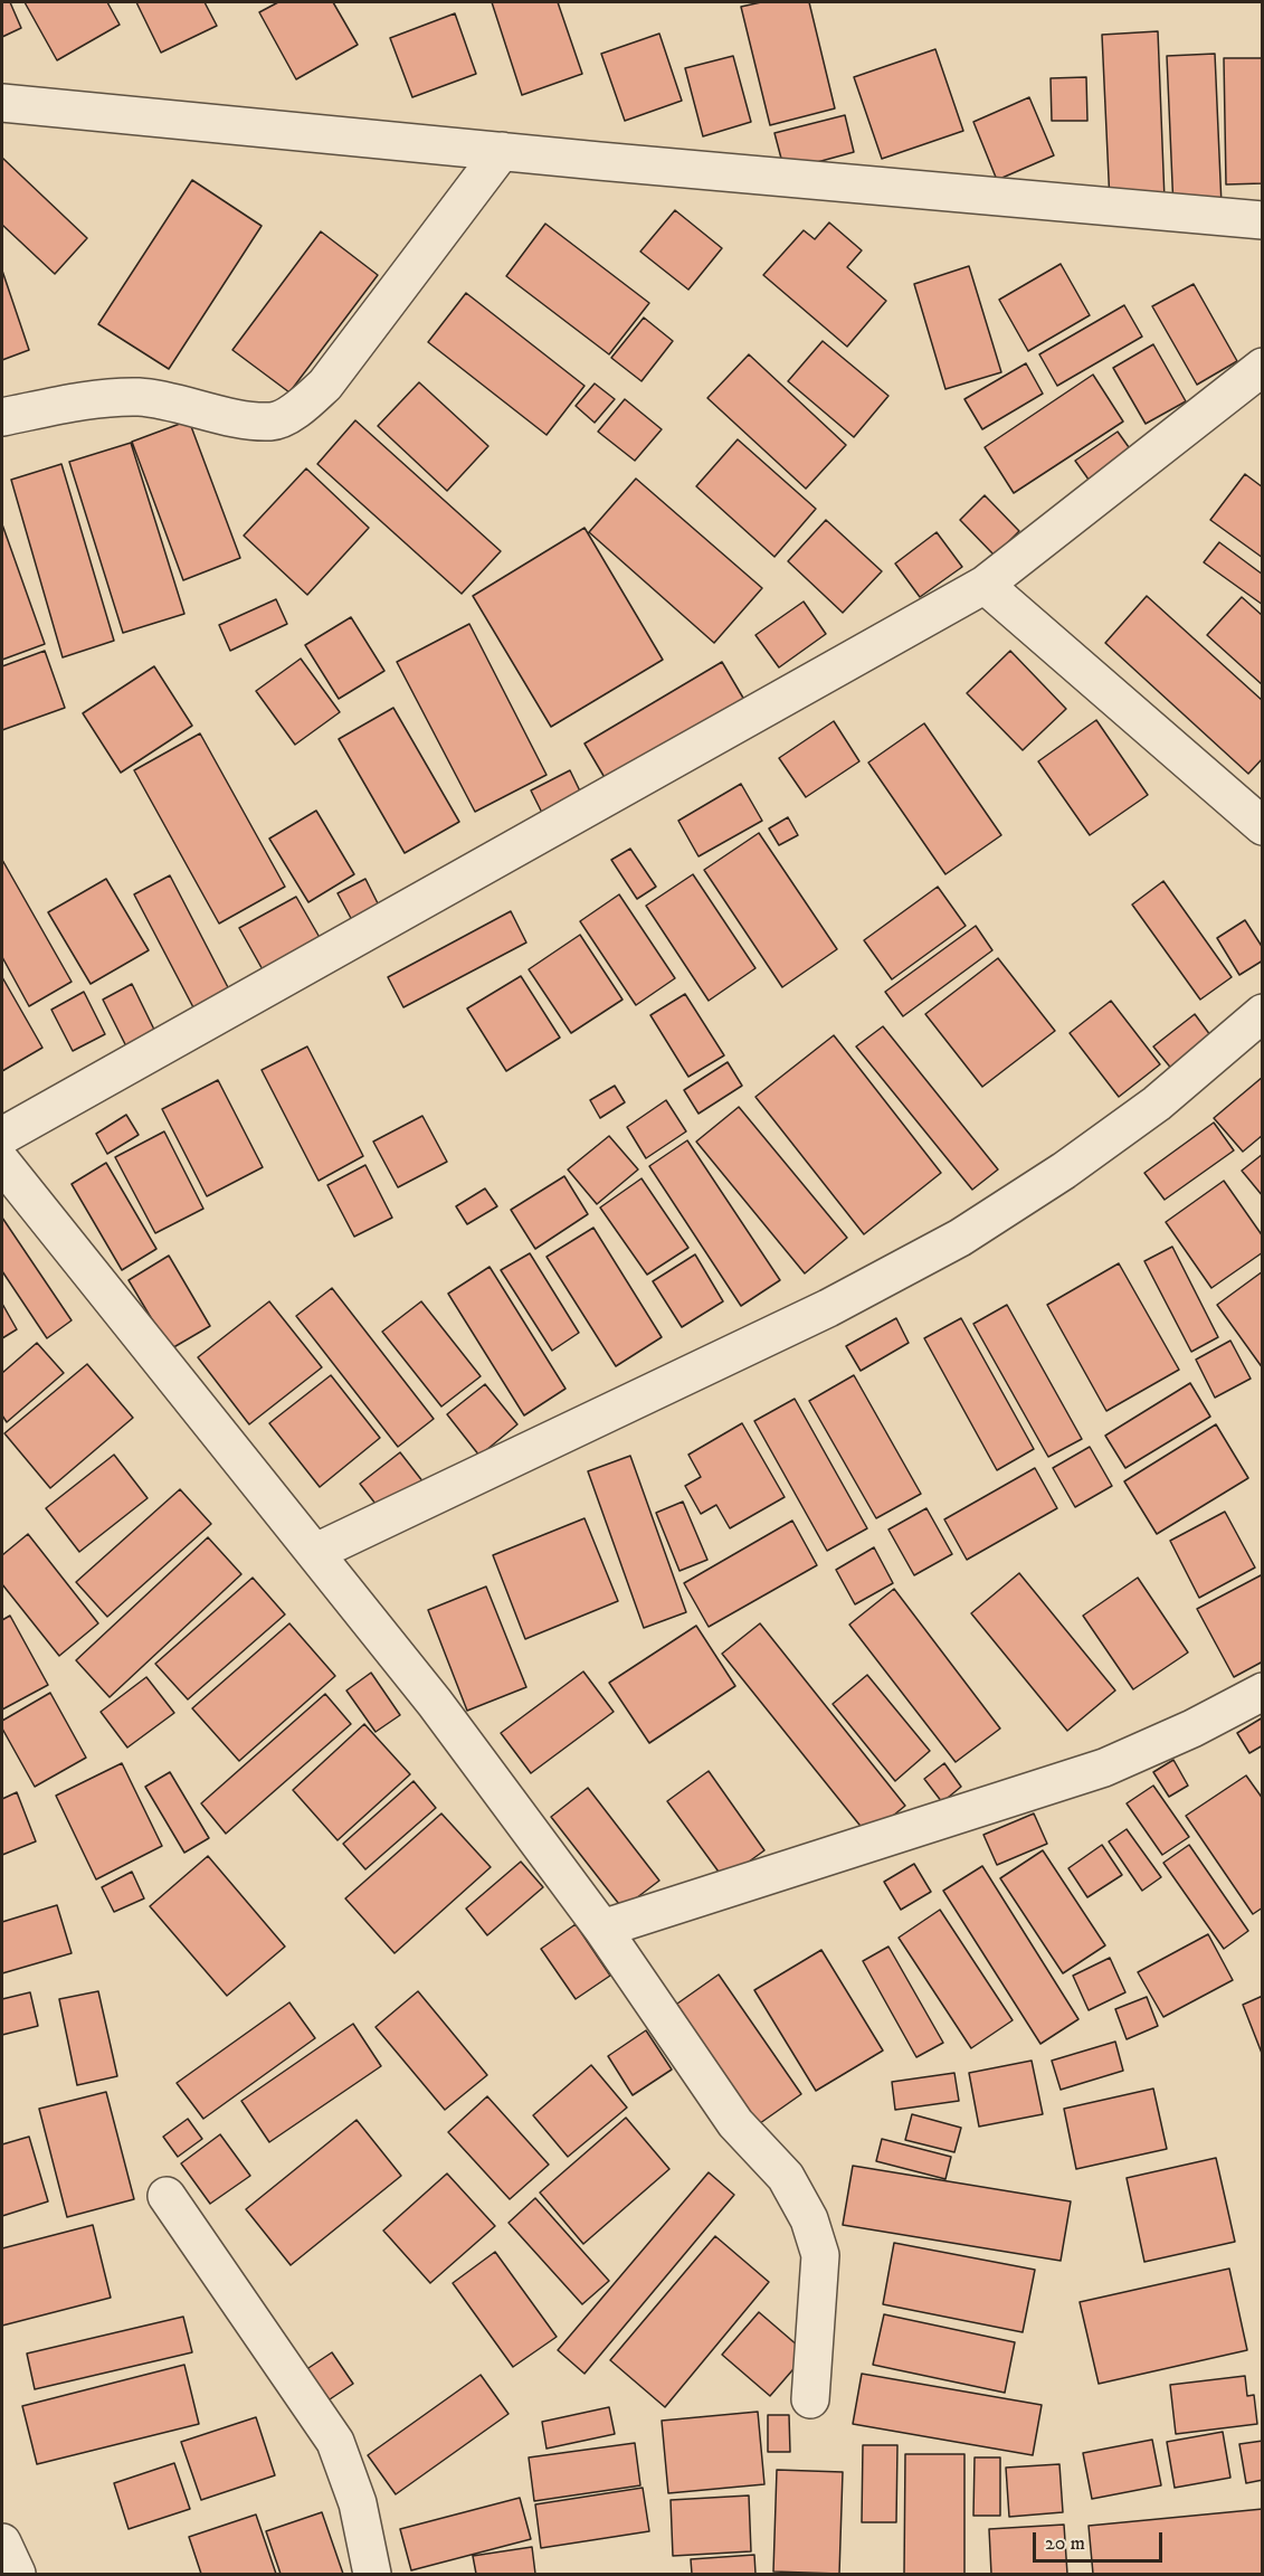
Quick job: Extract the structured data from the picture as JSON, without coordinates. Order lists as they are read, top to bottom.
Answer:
{
  "scale_bar": "20 m"
}
